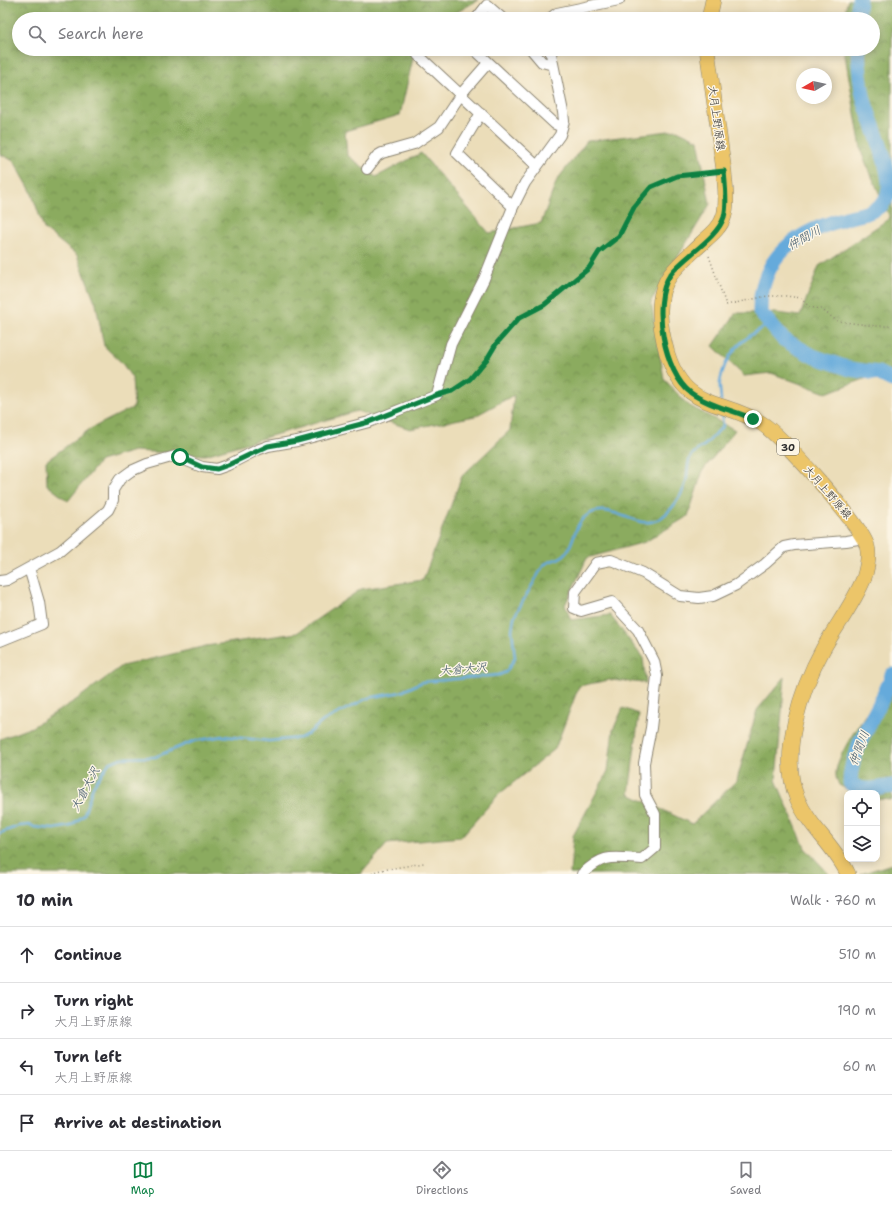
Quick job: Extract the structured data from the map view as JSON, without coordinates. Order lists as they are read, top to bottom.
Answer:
{
  "streets": {
    "main road": ["大月上野原線", "30"]
  },
  "water": ["仲間川", "大倉大沢"],
  "north": "left",
  "page": {
    "search": "Search here",
    "heading": ["10 min", "Walk · 760 m"],
    "list": [
      ["Continue", "510 m"],
      ["Turn right", "大月上野原線", "190 m"],
      ["Turn left", "大月上野原線", "60 m"],
      "Arrive at destination"
    ],
    "nav": ["Map", "Directions", "Saved"]
  }
}
